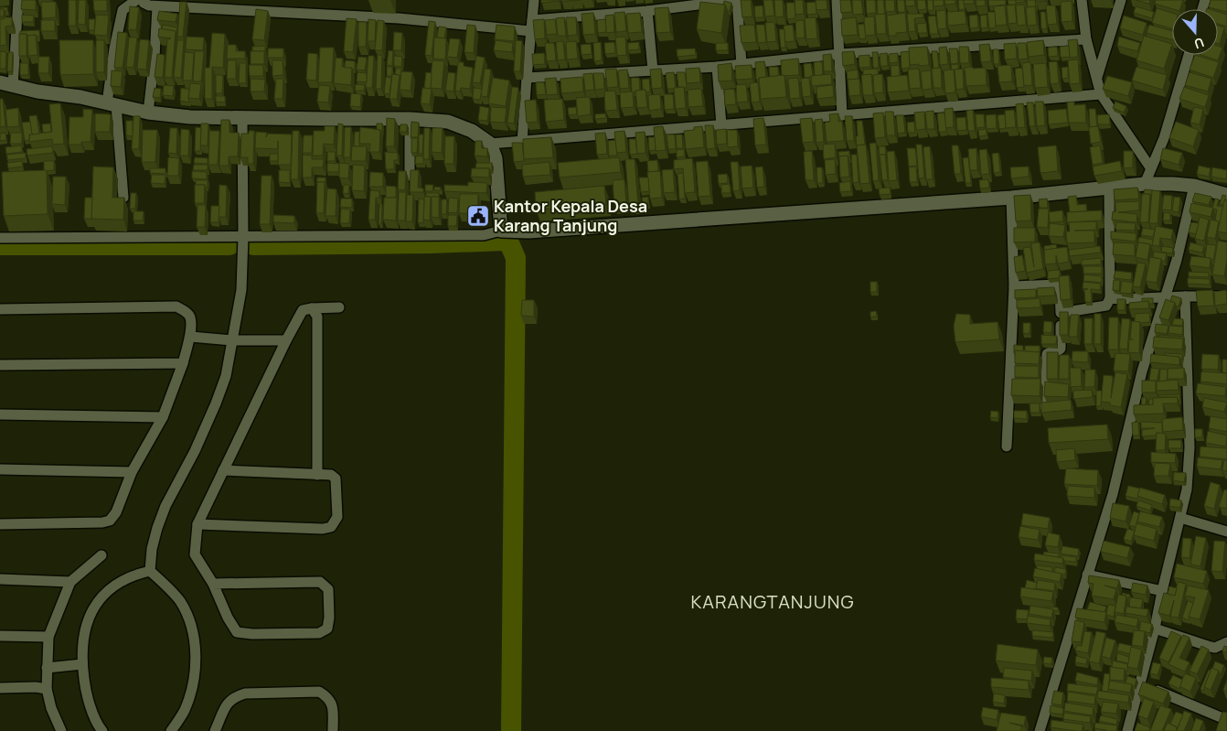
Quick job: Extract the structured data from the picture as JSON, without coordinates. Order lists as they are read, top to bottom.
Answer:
{
  "districts": ["KARANGTANJUNG"],
  "places": {
    "public building": ["Kantor Kepala Desa Karang Tanjung"]
  },
  "north": "bottom"
}
